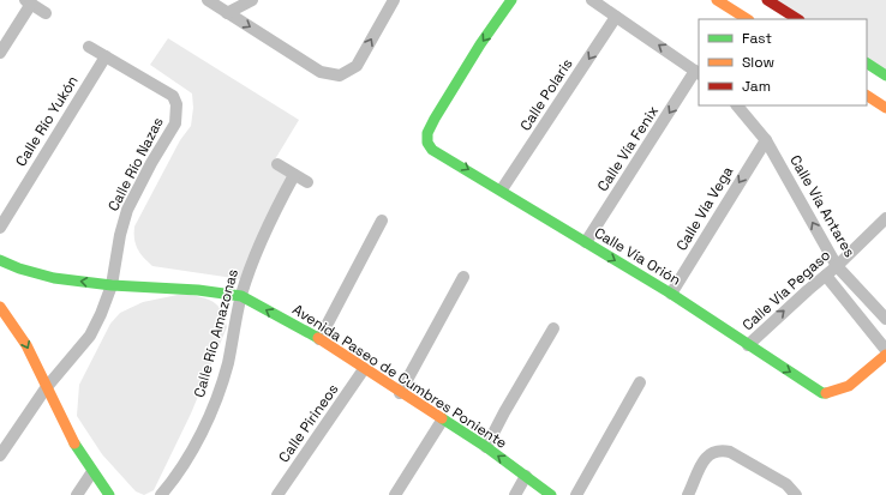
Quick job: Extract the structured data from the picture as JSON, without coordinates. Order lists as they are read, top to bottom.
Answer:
{
  "streets": {
    "street": [
      "Calle Polaris",
      "Calle Río Yukón",
      "Calle Vía Fenix",
      "Calle Río Nazas",
      "Calle Vía Antares",
      "Calle Vía Vega",
      "Calle Vía Orión",
      "Calle Vía Pegaso",
      "Calle Río Amazonas",
      "Avenida Paseo de Cumbres Poniente",
      "Calle Pirineos"
    ]
  },
  "crossings": [
    ["Calle Polaris", "Calle Vía Orión"],
    ["Calle Río Yukón", "Calle Río Nazas"],
    ["Calle Vía Fenix", "Calle Vía Orión"],
    ["Calle Río Nazas", "Avenida Paseo de Cumbres Poniente"],
    ["Calle Vía Antares", "Calle Vía Vega"],
    ["Calle Vía Antares", "Calle Vía Pegaso"],
    ["Calle Vía Vega", "Calle Vía Orión"],
    ["Calle Vía Orión", "Calle Vía Pegaso"],
    ["Calle Río Amazonas", "Avenida Paseo de Cumbres Poniente"],
    ["Avenida Paseo de Cumbres Poniente", "Calle Pirineos"]
  ],
  "one_way": [
    "Calle Polaris",
    "Calle Vía Fenix",
    "Calle Vía Antares",
    "Calle Vía Vega",
    "Calle Vía Pegaso",
    "Avenida Paseo de Cumbres Poniente"
  ],
  "legend": ["Fast", "Slow", "Jam"]
}
